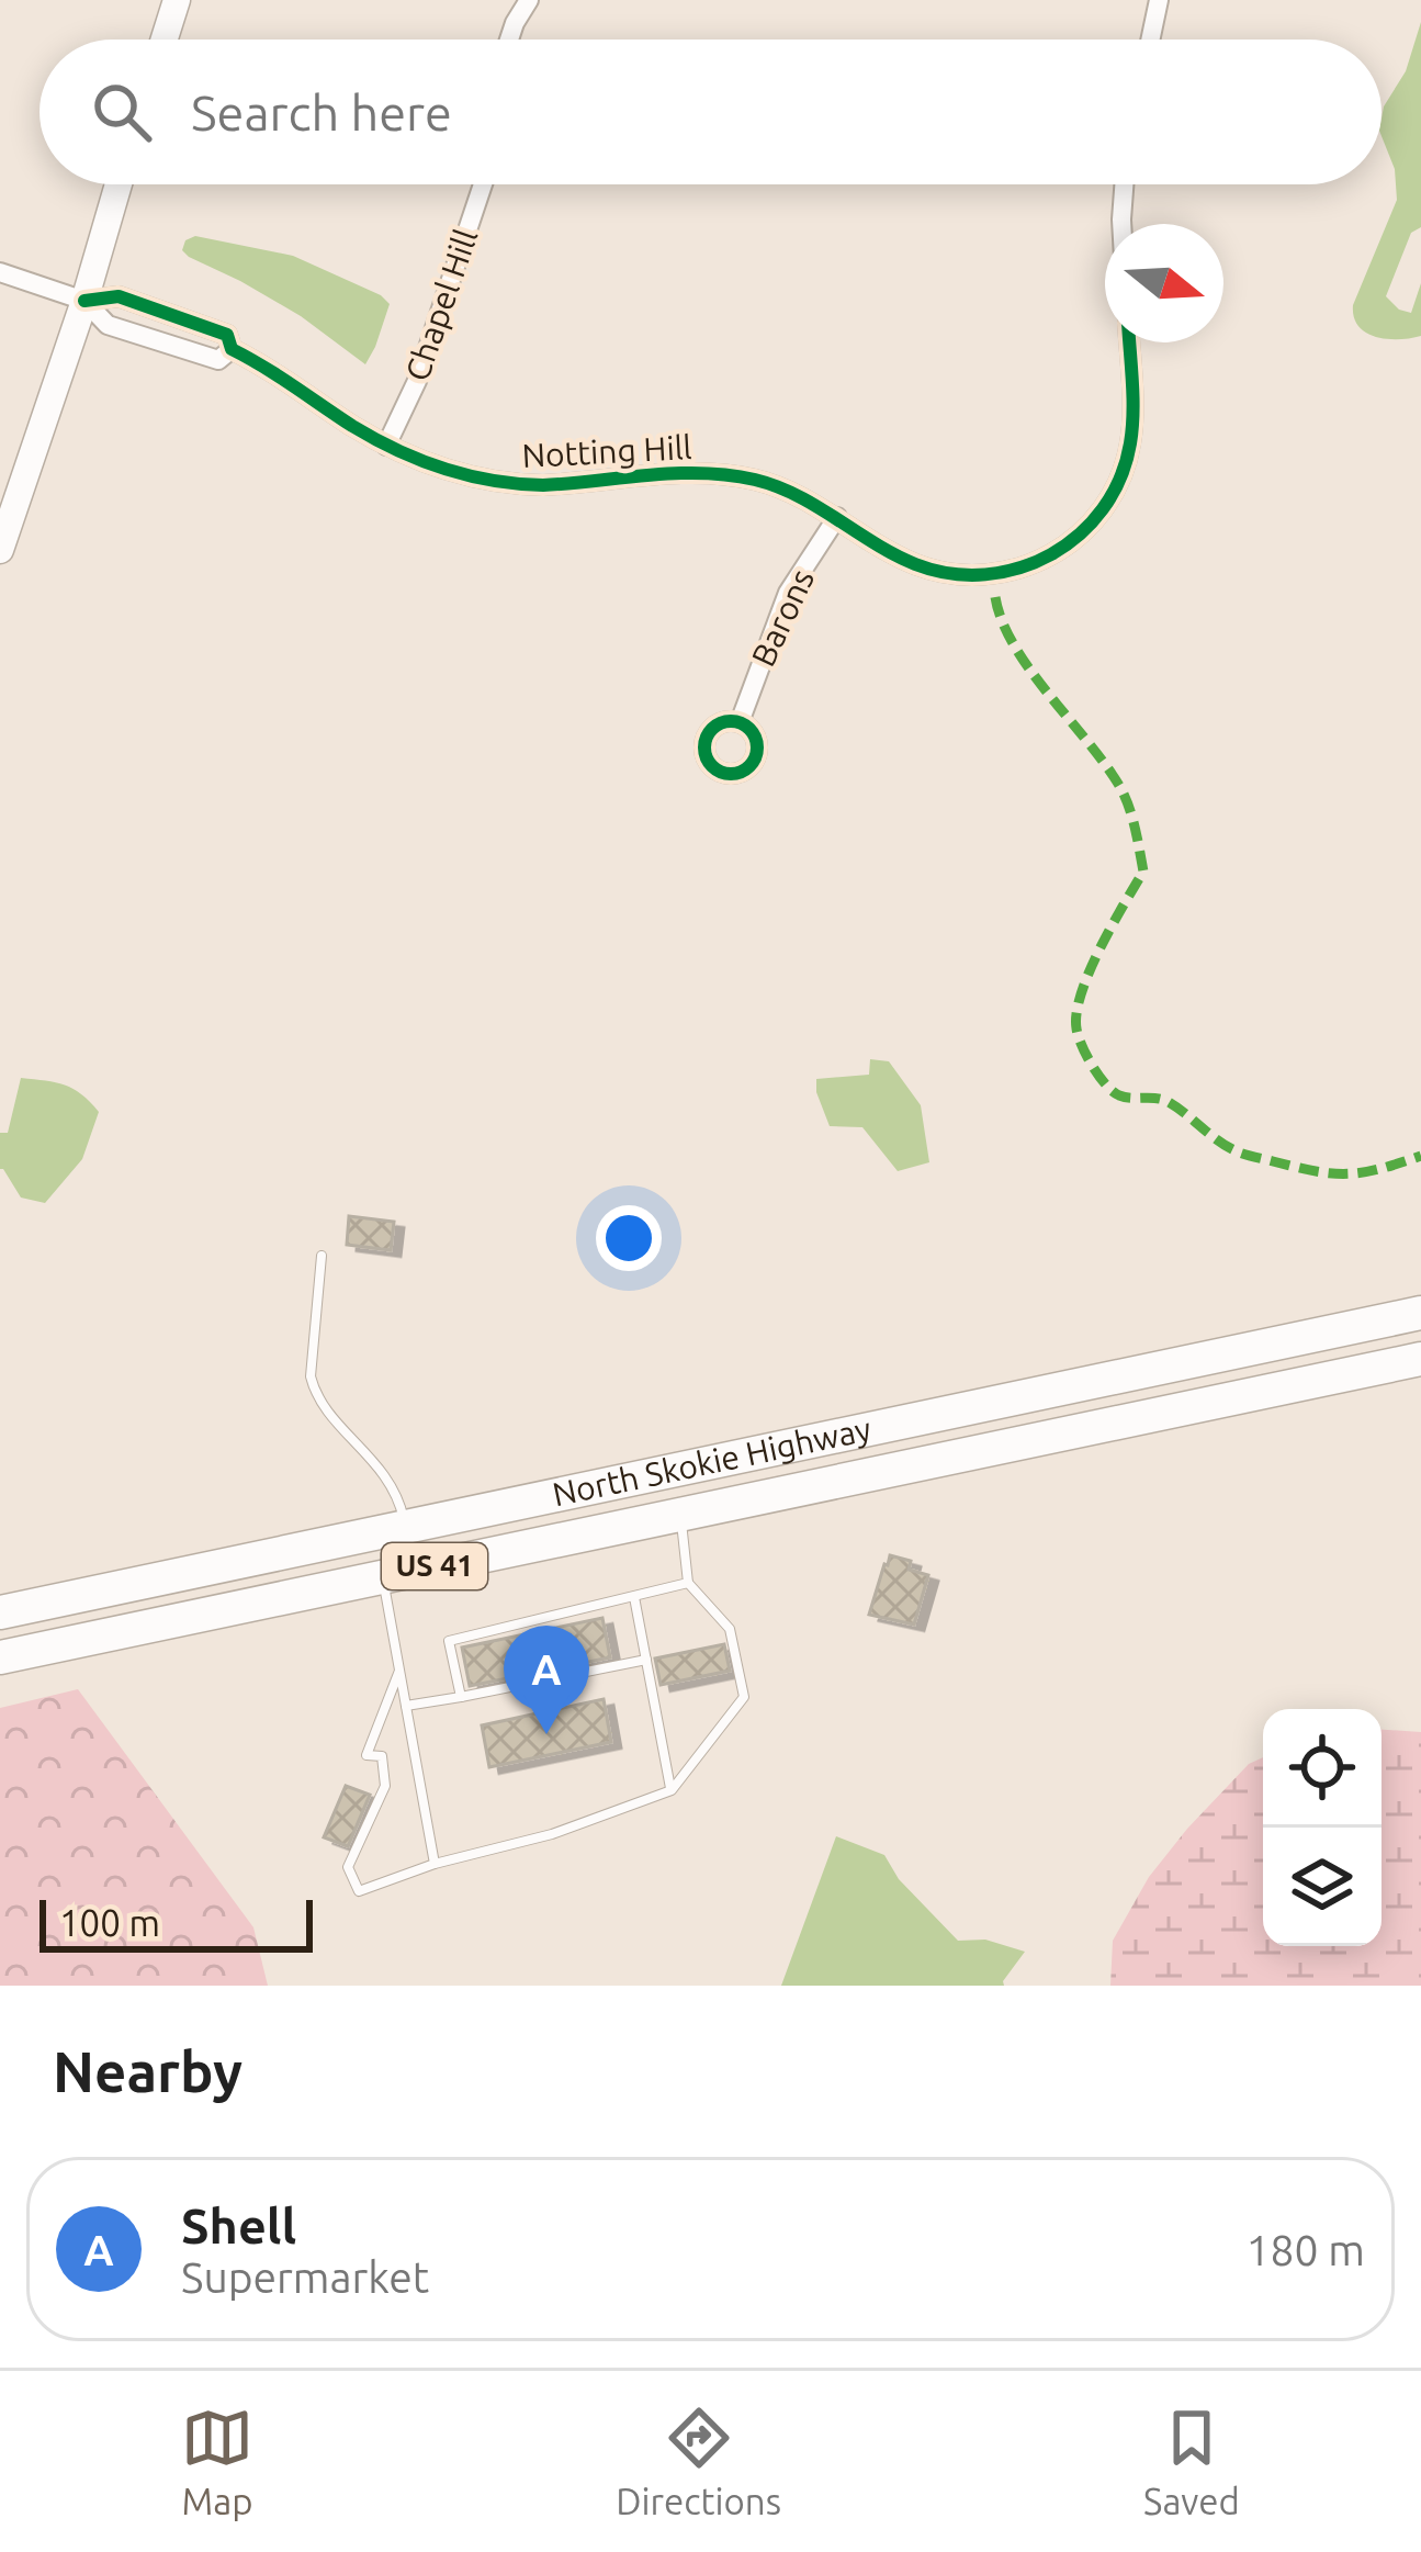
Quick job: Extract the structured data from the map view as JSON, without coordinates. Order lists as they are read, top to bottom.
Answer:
{
  "streets": {
    "highway": ["North Skokie Highway", "US 41"],
    "street": ["Chapel Hill", "Notting Hill", "Barons"]
  },
  "crossings": [
    ["Chapel Hill", "Notting Hill"],
    ["Notting Hill", "Barons"]
  ],
  "scale_bar": "100 m",
  "north": "right",
  "page": {
    "search": "Search here",
    "pins": "A",
    "scale": "100 m",
    "heading": "Nearby",
    "list": [
      {
        "mark": "A",
        "name": "Shell",
        "note": "Supermarket",
        "value": "180 m"
      }
    ],
    "nav": ["Map", "Directions", "Saved"]
  }
}
